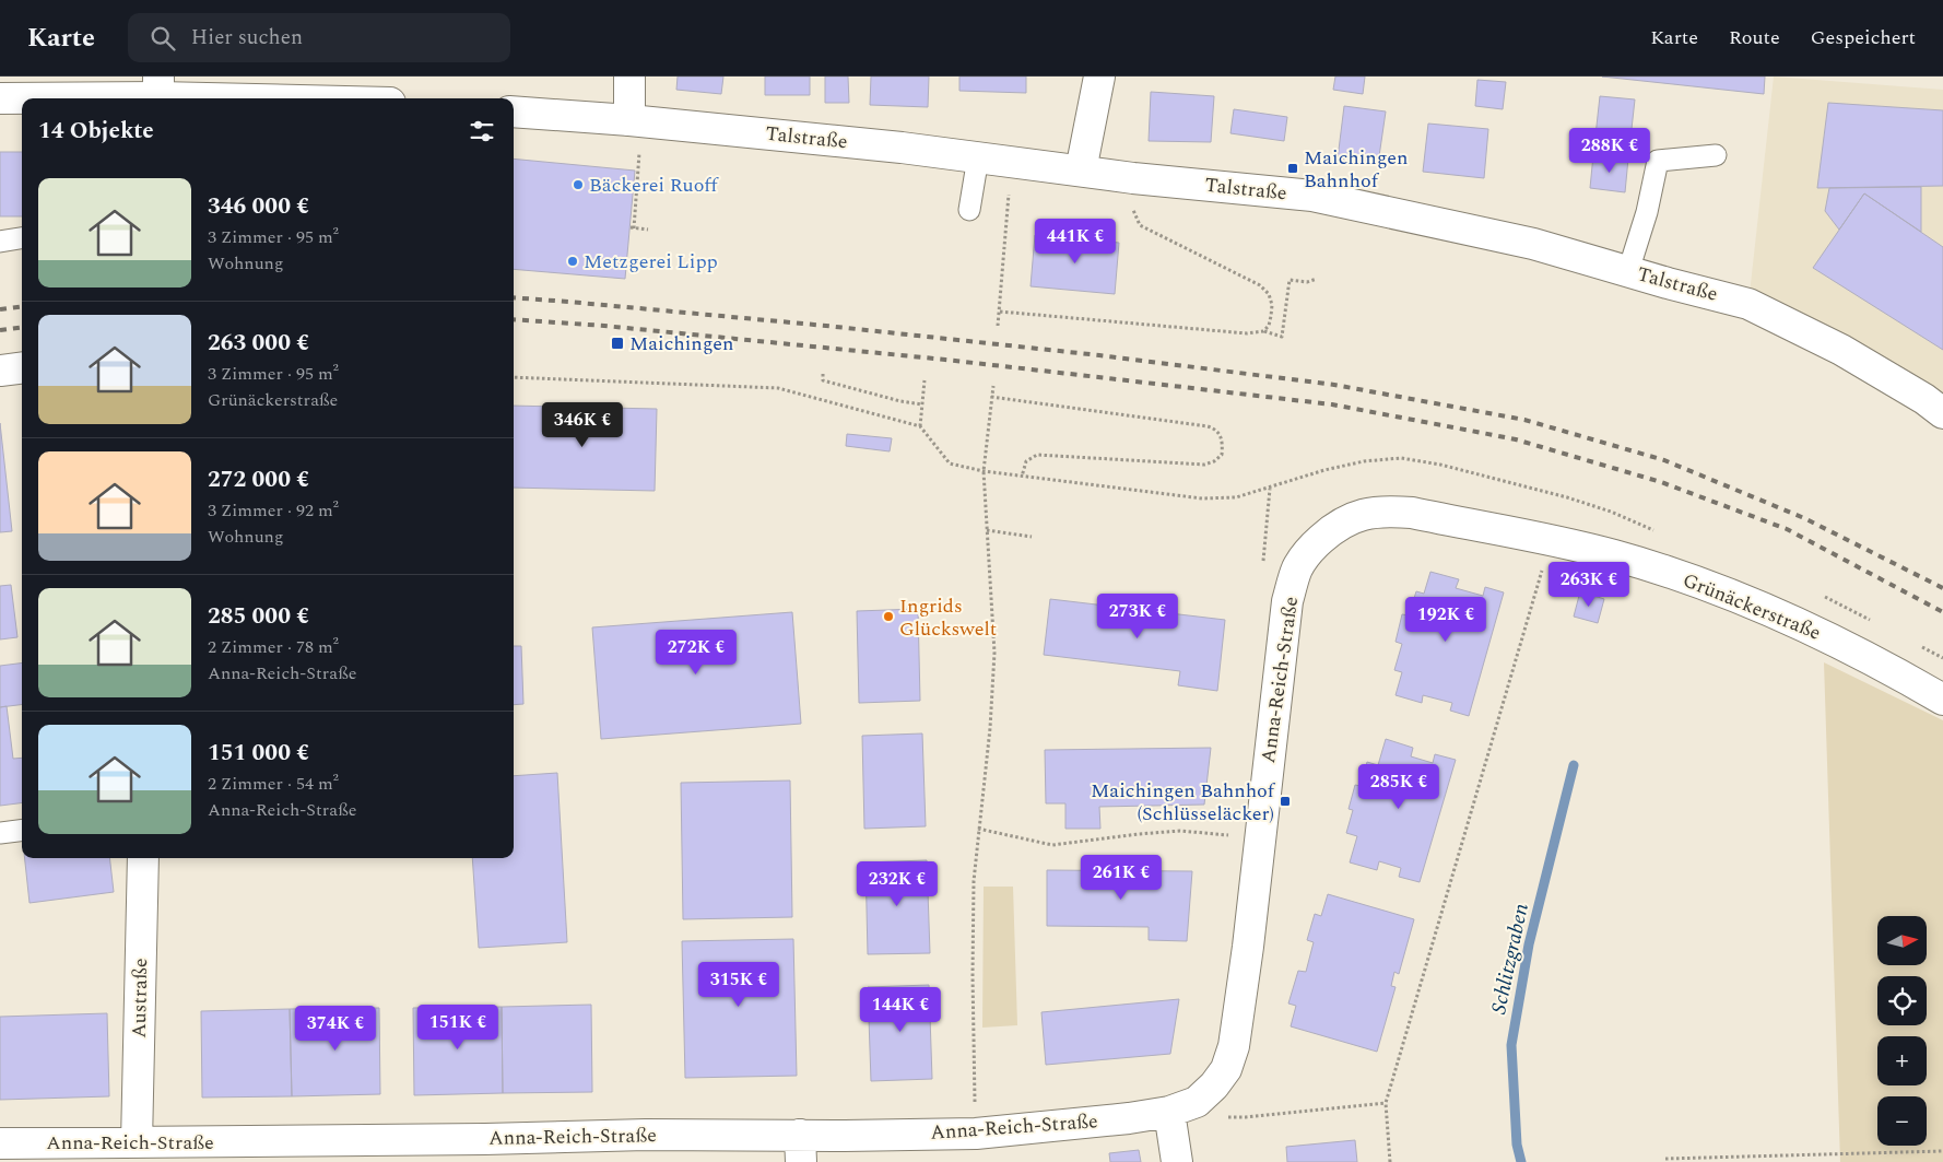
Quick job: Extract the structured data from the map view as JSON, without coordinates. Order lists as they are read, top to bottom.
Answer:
{
  "streets": {
    "street": [
      "Talstraße",
      "Grünäckerstraße",
      "Anna-Reich-Straße",
      "Austraße"
    ]
  },
  "crossings": [
    ["Grünäckerstraße", "Anna-Reich-Straße"],
    ["Anna-Reich-Straße", "Austraße"]
  ],
  "water": ["Schlitzgraben"],
  "places": {
    "transit": ["Maichingen Bahnhof", "Maichingen", "Maichingen Bahnhof (Schlüsseläcker)"],
    "other": ["Bäckerei Ruoff", "Metzgerei Lipp", "Ingrids Glückswelt"]
  },
  "north": "right",
  "page": {
    "header": "Karte",
    "search": "Hier suchen",
    "nav": ["Karte", "Route", "Gespeichert"],
    "heading": "14 Objekte",
    "price": [
      "288K €",
      "441K €",
      "346K €",
      "263K €",
      "273K €",
      "192K €",
      "272K €",
      "285K €",
      "261K €",
      "232K €",
      "315K €",
      "144K €",
      "151K €",
      "374K €"
    ],
    "list": [
      {
        "name": "346 000 €",
        "note": "3 Zimmer · 95 m² · Wohnung"
      },
      {
        "name": "263 000 €",
        "note": "3 Zimmer · 95 m² · Grünäckerstraße"
      },
      {
        "name": "272 000 €",
        "note": "3 Zimmer · 92 m² · Wohnung"
      },
      {
        "name": "285 000 €",
        "note": "2 Zimmer · 78 m² · Anna-Reich-Straße"
      },
      {
        "name": "151 000 €",
        "note": "2 Zimmer · 54 m² · Anna-Reich-Straße"
      }
    ],
    "map_buttons": ["+", "−"]
  }
}
